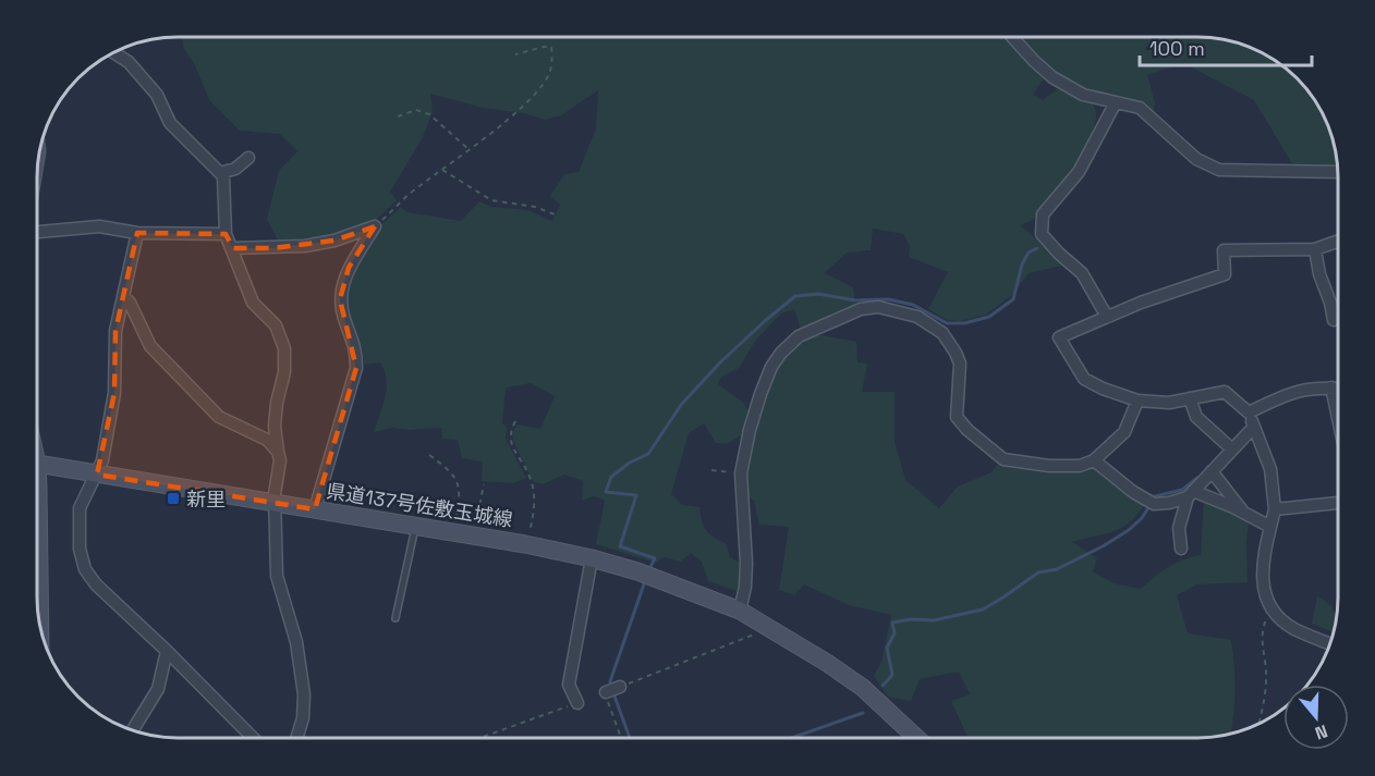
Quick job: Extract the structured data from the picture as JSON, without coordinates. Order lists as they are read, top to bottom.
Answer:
{
  "streets": {
    "main road": ["県道137号佐敷玉城線"]
  },
  "places": {
    "transit": ["新里"]
  },
  "scale_bar": "100 m",
  "north": "bottom"
}
